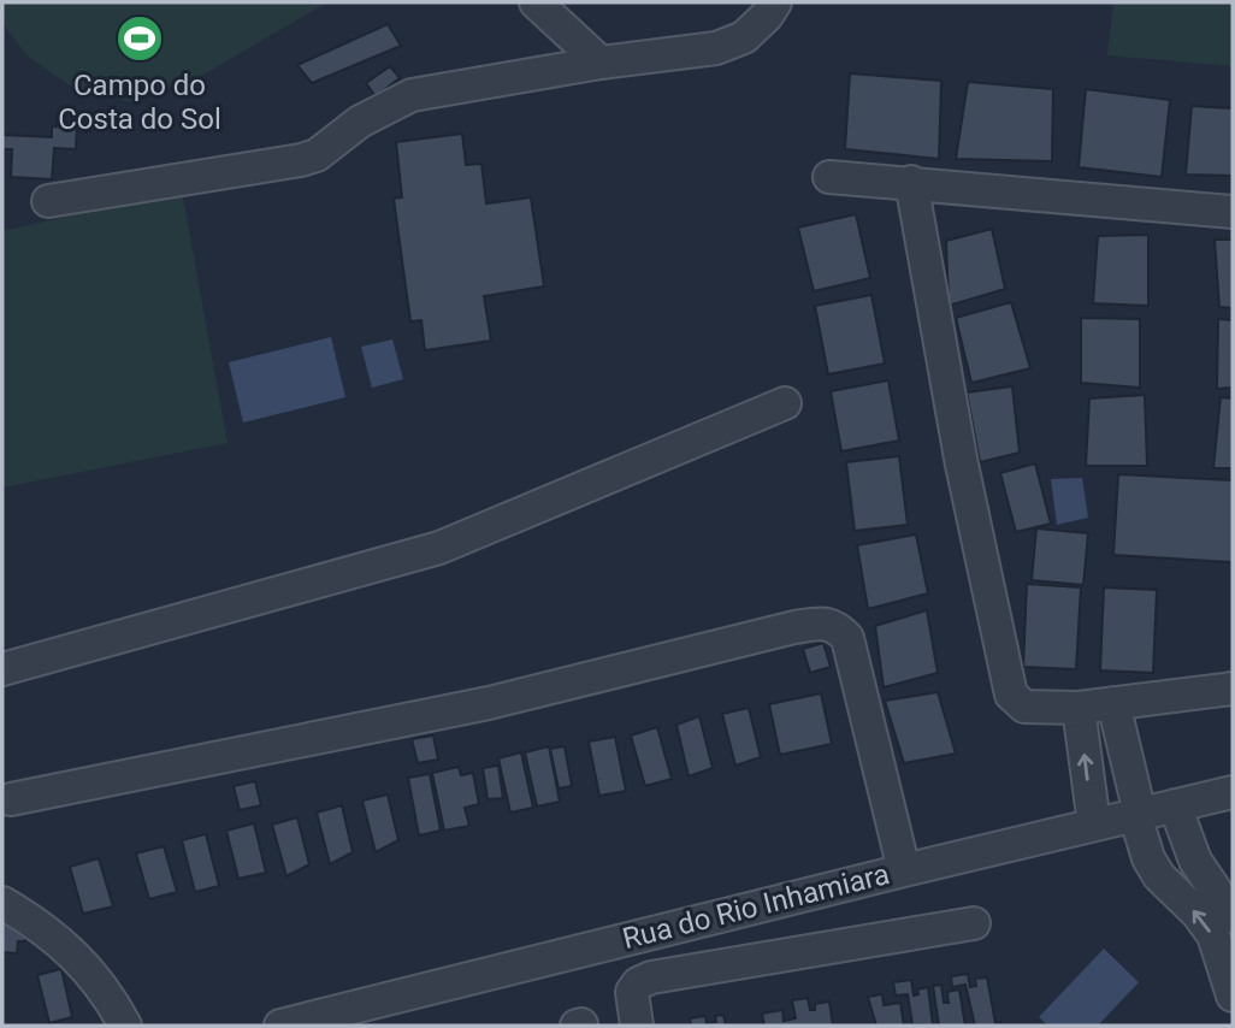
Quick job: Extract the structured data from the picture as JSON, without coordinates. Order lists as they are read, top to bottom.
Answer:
{
  "streets": {
    "street": ["Rua do Rio Inhamiara"]
  },
  "places": {
    "sports": ["Campo do Costa do Sol"]
  }
}
